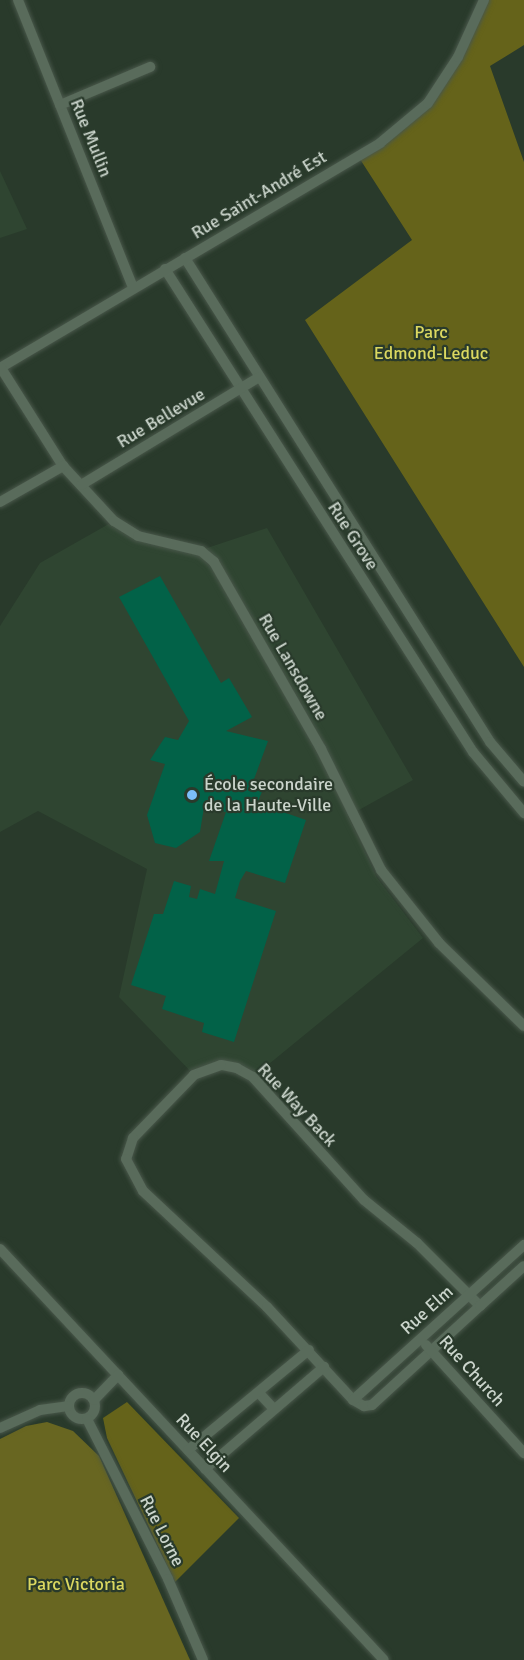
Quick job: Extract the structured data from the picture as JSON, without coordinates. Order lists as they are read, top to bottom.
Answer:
{
  "streets": {
    "street": [
      "Rue Mullin",
      "Rue Saint-André Est",
      "Rue Bellevue",
      "Rue Grove",
      "Rue Lansdowne",
      "Rue Way Back",
      "Rue Elm",
      "Rue Church",
      "Rue Elgin",
      "Rue Lorne"
    ]
  },
  "crossings": [
    ["Rue Mullin", "Rue Saint-André Est"],
    ["Rue Saint-André Est", "Rue Grove"],
    ["Rue Saint-André Est", "Rue Lansdowne"],
    ["Rue Bellevue", "Rue Grove"],
    ["Rue Bellevue", "Rue Lansdowne"],
    ["Rue Way Back", "Rue Elm"],
    ["Rue Elm", "Rue Church"]
  ],
  "parks": ["Parc Edmond-Leduc", "Parc Victoria"],
  "places": ["École secondaire de la Haute-Ville"]
}
